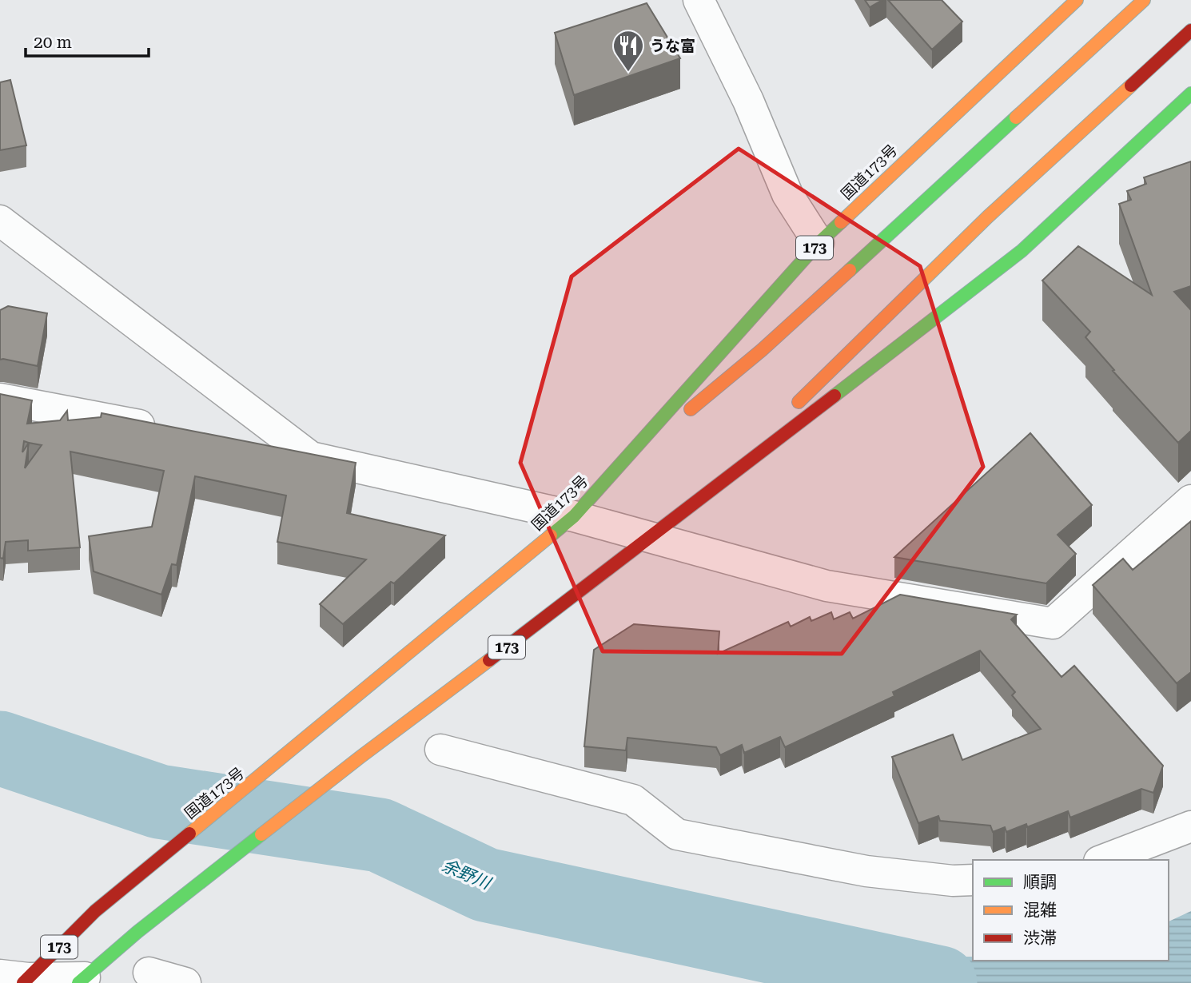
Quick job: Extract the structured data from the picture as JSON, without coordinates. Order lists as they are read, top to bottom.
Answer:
{
  "streets": {
    "highway": ["国道173号", "173"]
  },
  "water": ["余野川"],
  "places": {
    "restaurant": ["うな富"]
  },
  "legend": ["順調", "混雑", "渋滞"],
  "scale_bar": "20 m"
}
